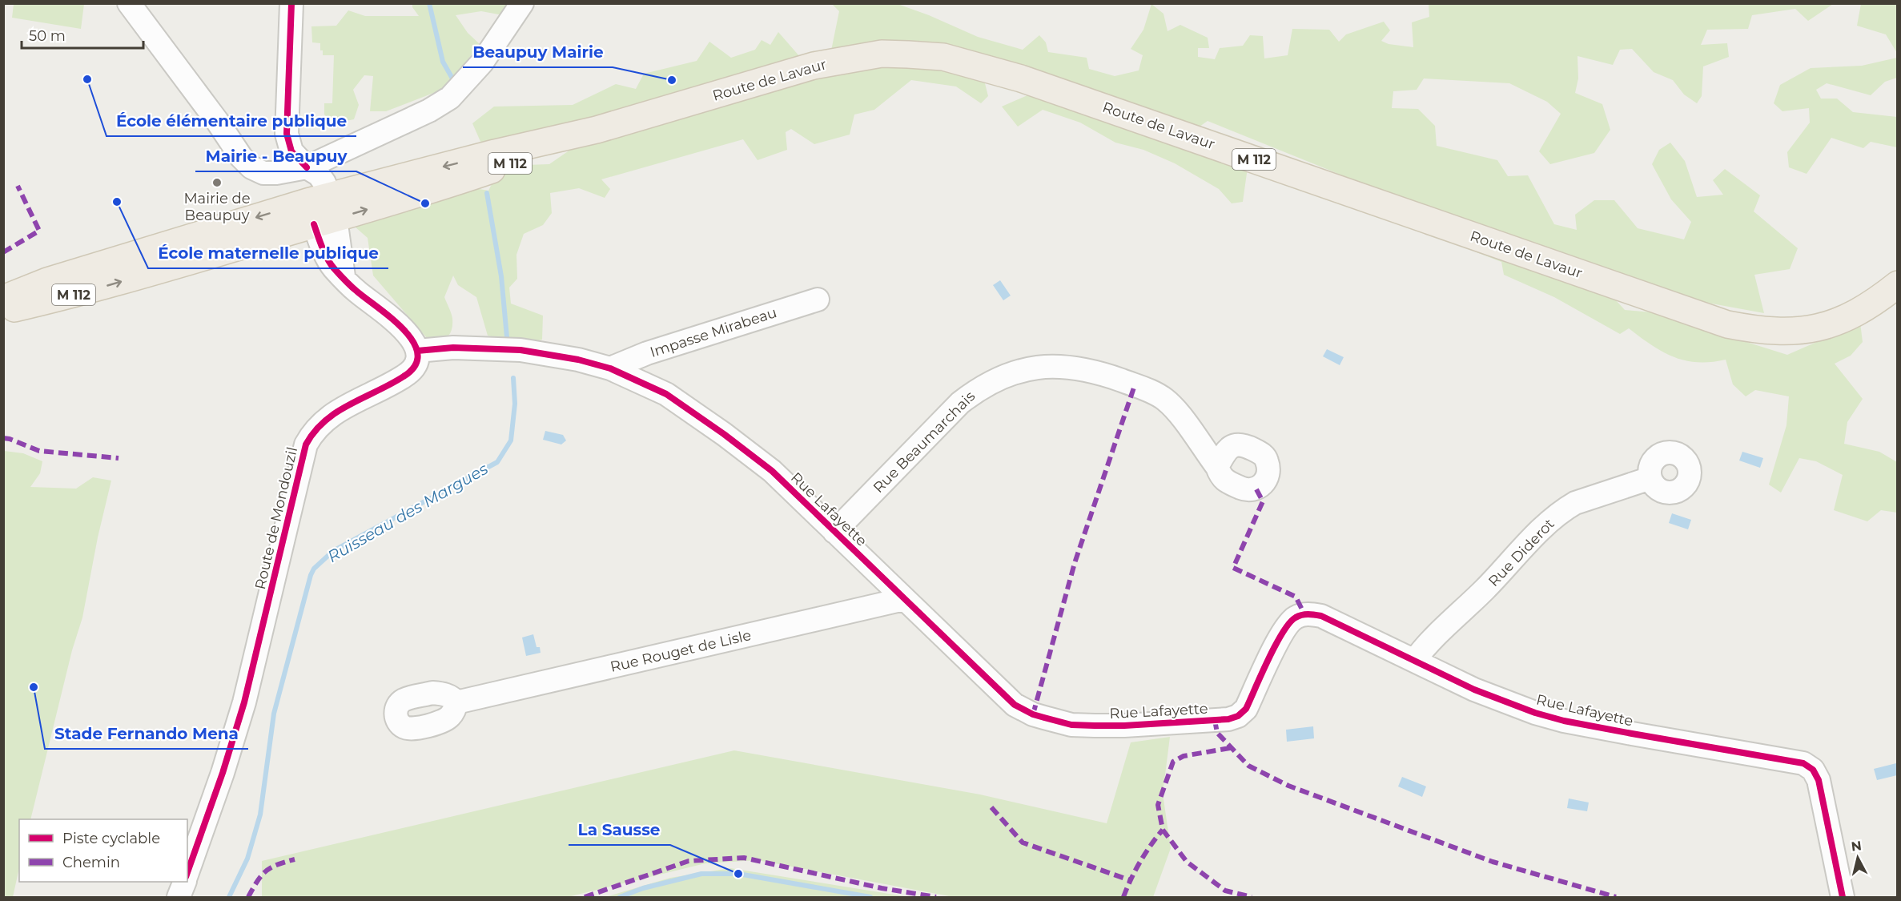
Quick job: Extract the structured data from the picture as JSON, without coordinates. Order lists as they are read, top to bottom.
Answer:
{
  "streets": {
    "main road": ["Route de Lavaur", "M 112"],
    "street": [
      "Impasse Mirabeau",
      "Rue Beaumarchais",
      "Rue Lafayette",
      "Route de Mondouzil",
      "Rue Diderot",
      "Rue Rouget de Lisle"
    ]
  },
  "crossings": [
    ["Impasse Mirabeau", "Rue Lafayette"],
    ["Rue Beaumarchais", "Rue Lafayette"],
    ["Rue Lafayette", "Route de Mondouzil"],
    ["Rue Lafayette", "Rue Diderot"],
    ["Rue Lafayette", "Rue Rouget de Lisle"]
  ],
  "water": ["Ruisseau des Margues"],
  "places": [
    "École élémentaire publique",
    "Beaupuy Mairie",
    "Mairie de Beaupuy",
    "École maternelle publique",
    "Mairie - Beaupuy",
    "Stade Fernando Mena",
    "La Sausse"
  ],
  "legend": ["Piste cyclable", "Chemin"],
  "scale_bar": "50 m",
  "north": "top"
}
